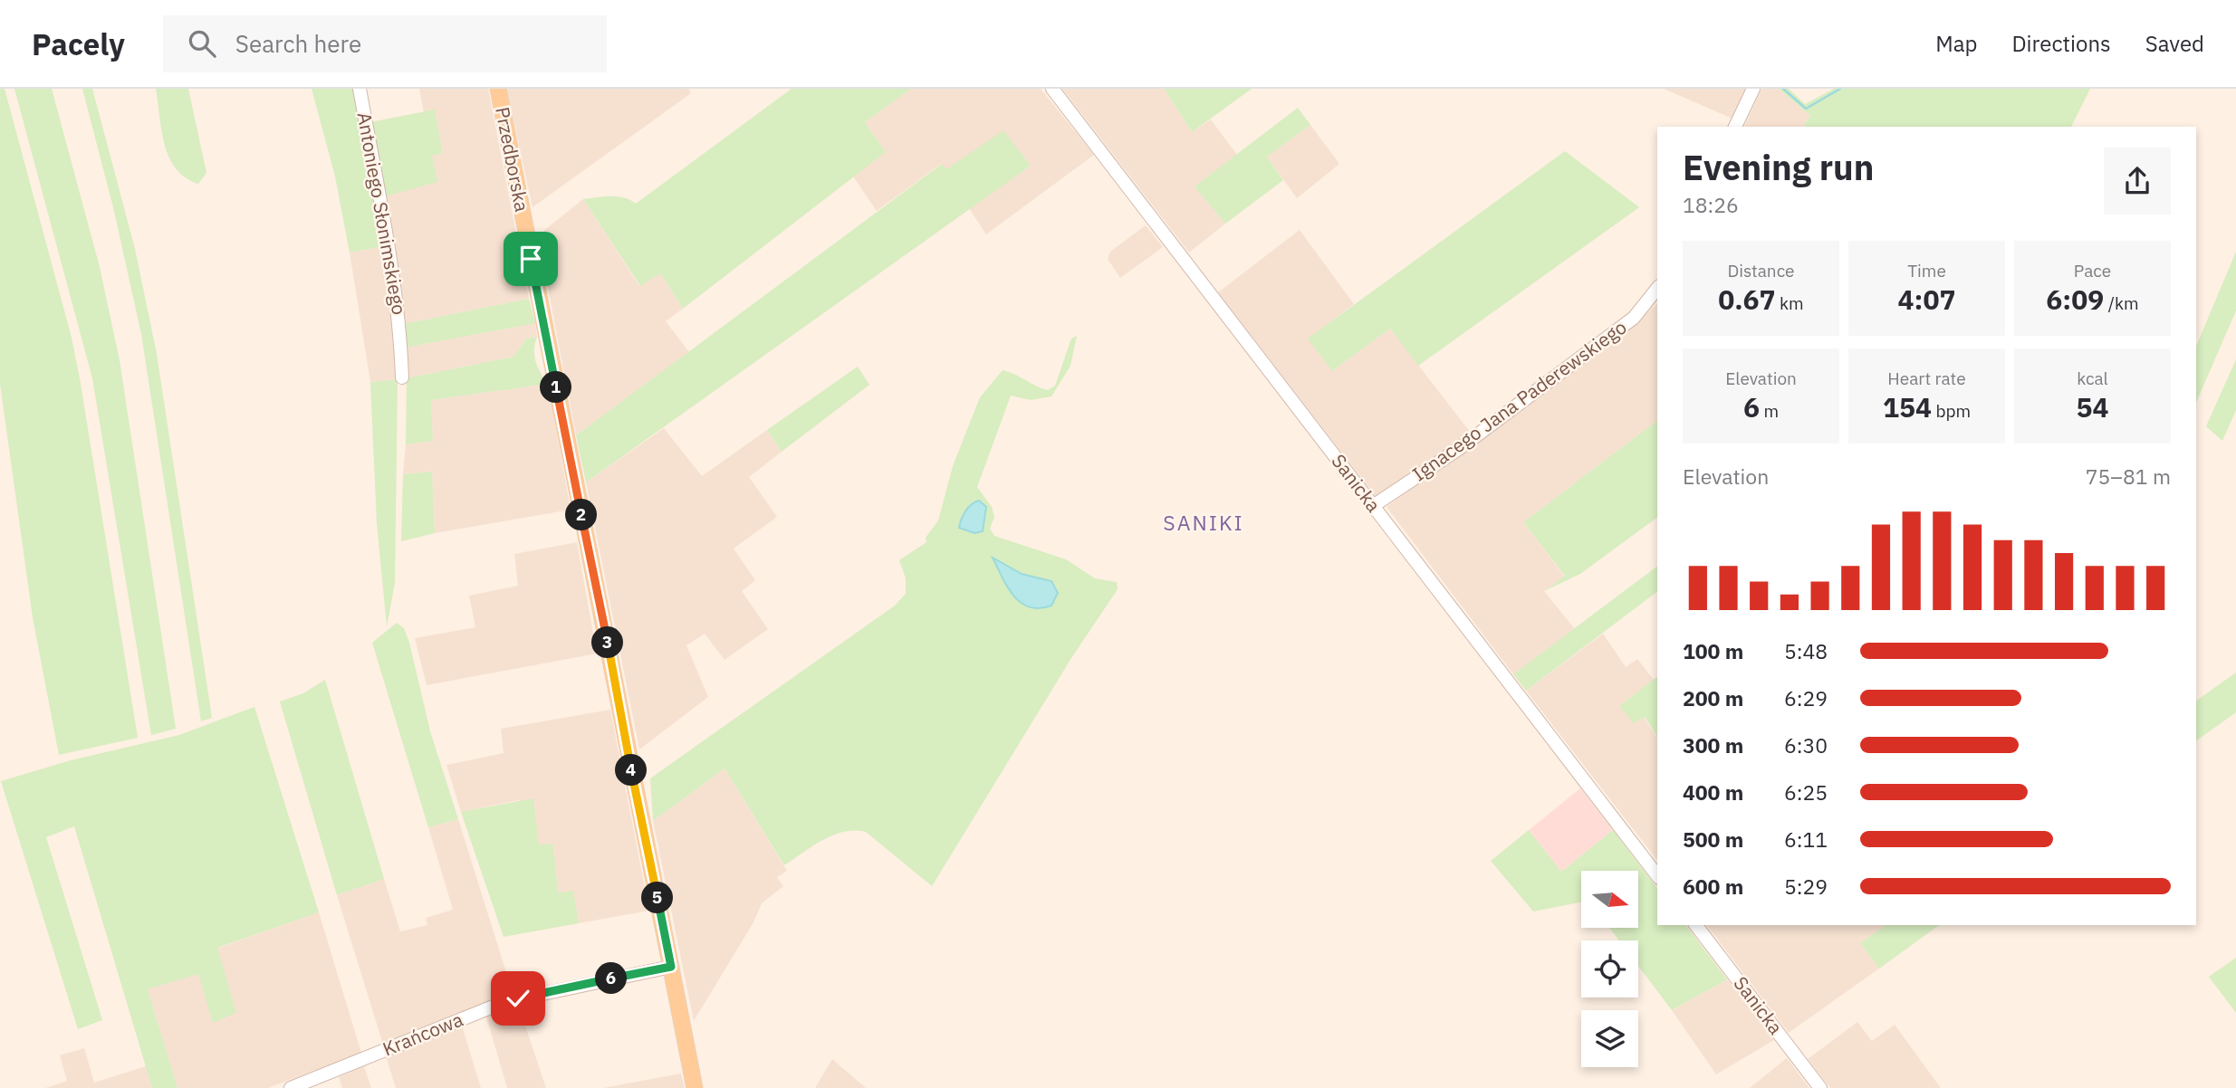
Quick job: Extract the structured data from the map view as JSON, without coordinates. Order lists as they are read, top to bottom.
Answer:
{
  "streets": {
    "main road": ["Przedborska"],
    "street": [
      "Antoniego Słonimskiego",
      "Ignacego Jana Paderewskiego",
      "Sanicka",
      "Krańcowa"
    ]
  },
  "crossings": [
    ["Przedborska", "Krańcowa"],
    ["Ignacego Jana Paderewskiego", "Sanicka"]
  ],
  "districts": ["SANIKI"],
  "north": "right",
  "page": {
    "header": "Pacely",
    "search": "Search here",
    "nav": ["Map", "Directions", "Saved"],
    "heading": ["Evening run", "18:26"],
    "stats": [
      ["Distance", "0.67 km"],
      ["Time", "4:07"],
      ["Pace", "6:09 /km"],
      ["Elevation", "6 m"],
      ["Heart rate", "154 bpm"],
      ["kcal", "54"]
    ],
    "pins": [
      "1",
      "2",
      "3",
      "4",
      "5",
      "6"
    ],
    "chart": ["Elevation", "75–81 m"],
    "list": [
      {
        "name": "100 m",
        "note": "5:48"
      },
      {
        "name": "200 m",
        "note": "6:29"
      },
      {
        "name": "300 m",
        "note": "6:30"
      },
      {
        "name": "400 m",
        "note": "6:25"
      },
      {
        "name": "500 m",
        "note": "6:11"
      },
      {
        "name": "600 m",
        "note": "5:29"
      }
    ]
  }
}
